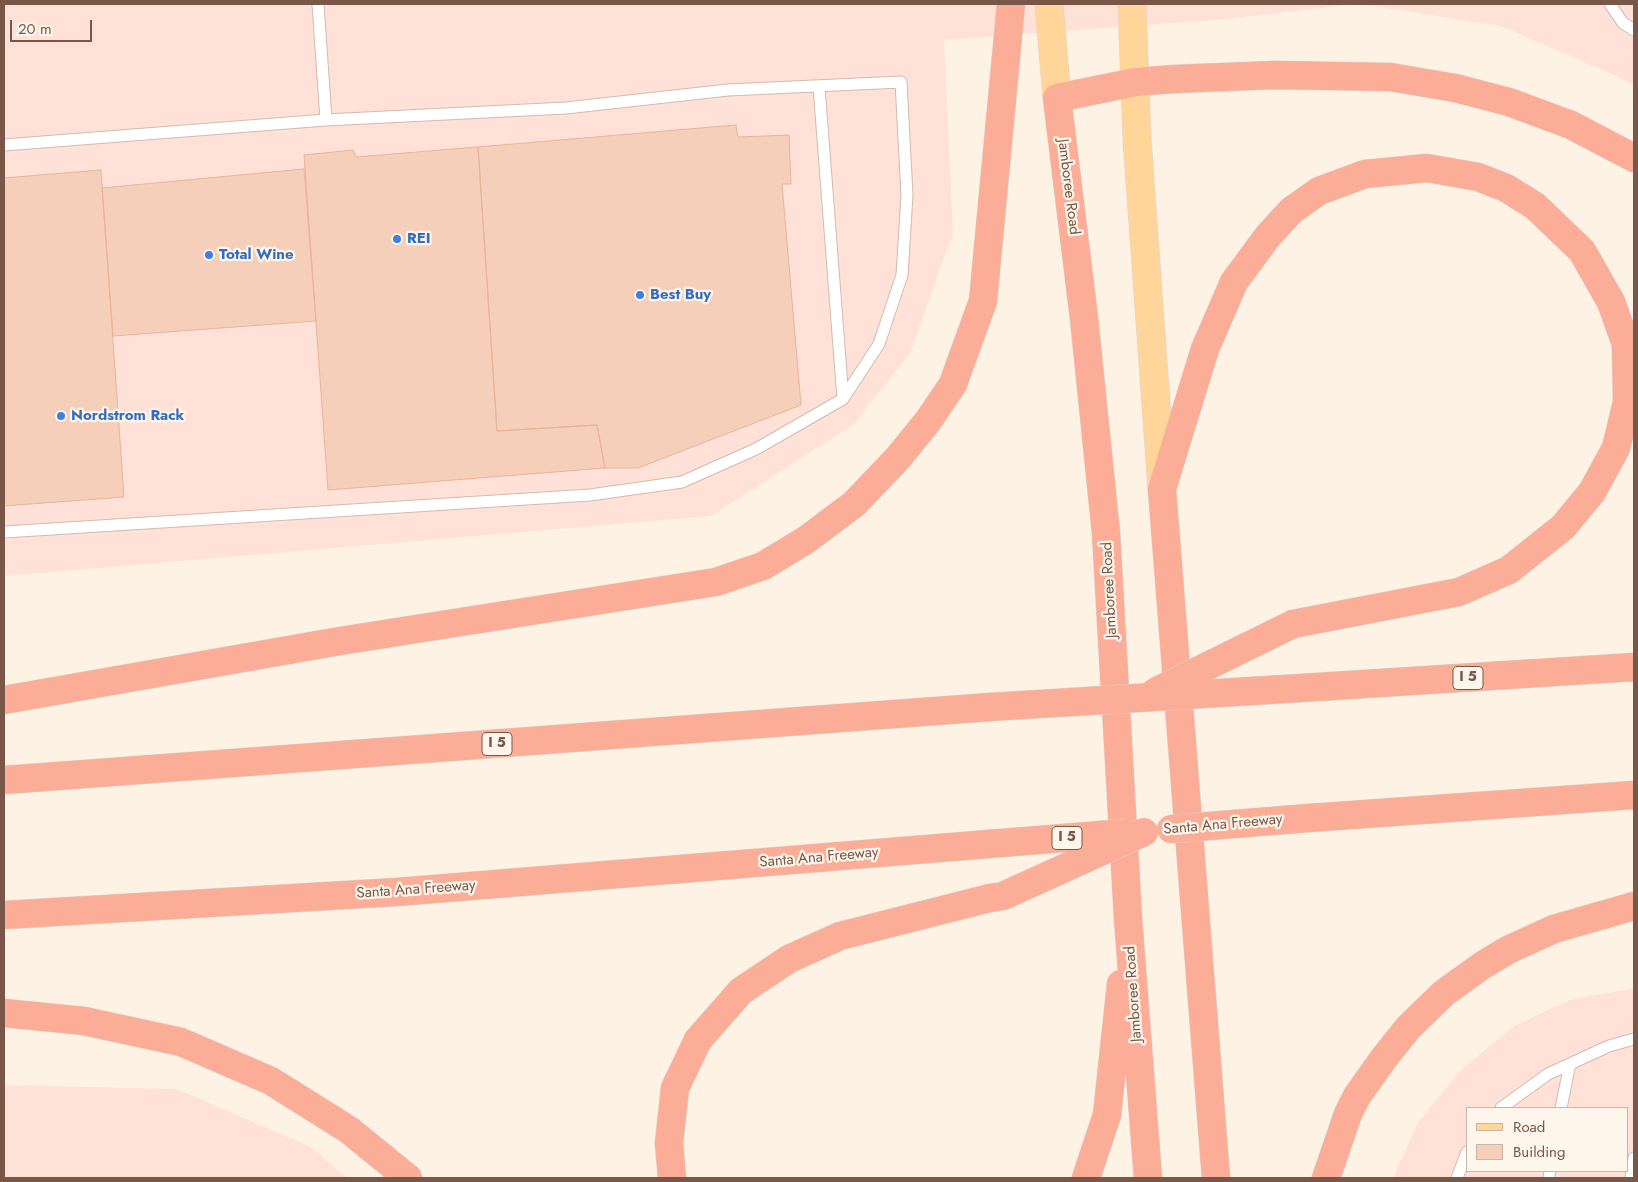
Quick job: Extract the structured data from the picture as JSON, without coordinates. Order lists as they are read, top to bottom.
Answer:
{
  "streets": {
    "highway": ["Jamboree Road", "I 5", "Santa Ana Freeway"]
  },
  "places": [
    "REI",
    "Total Wine",
    "Best Buy",
    "Nordstrom Rack"
  ],
  "legend": ["Road", "Building"],
  "scale_bar": "20 m"
}
